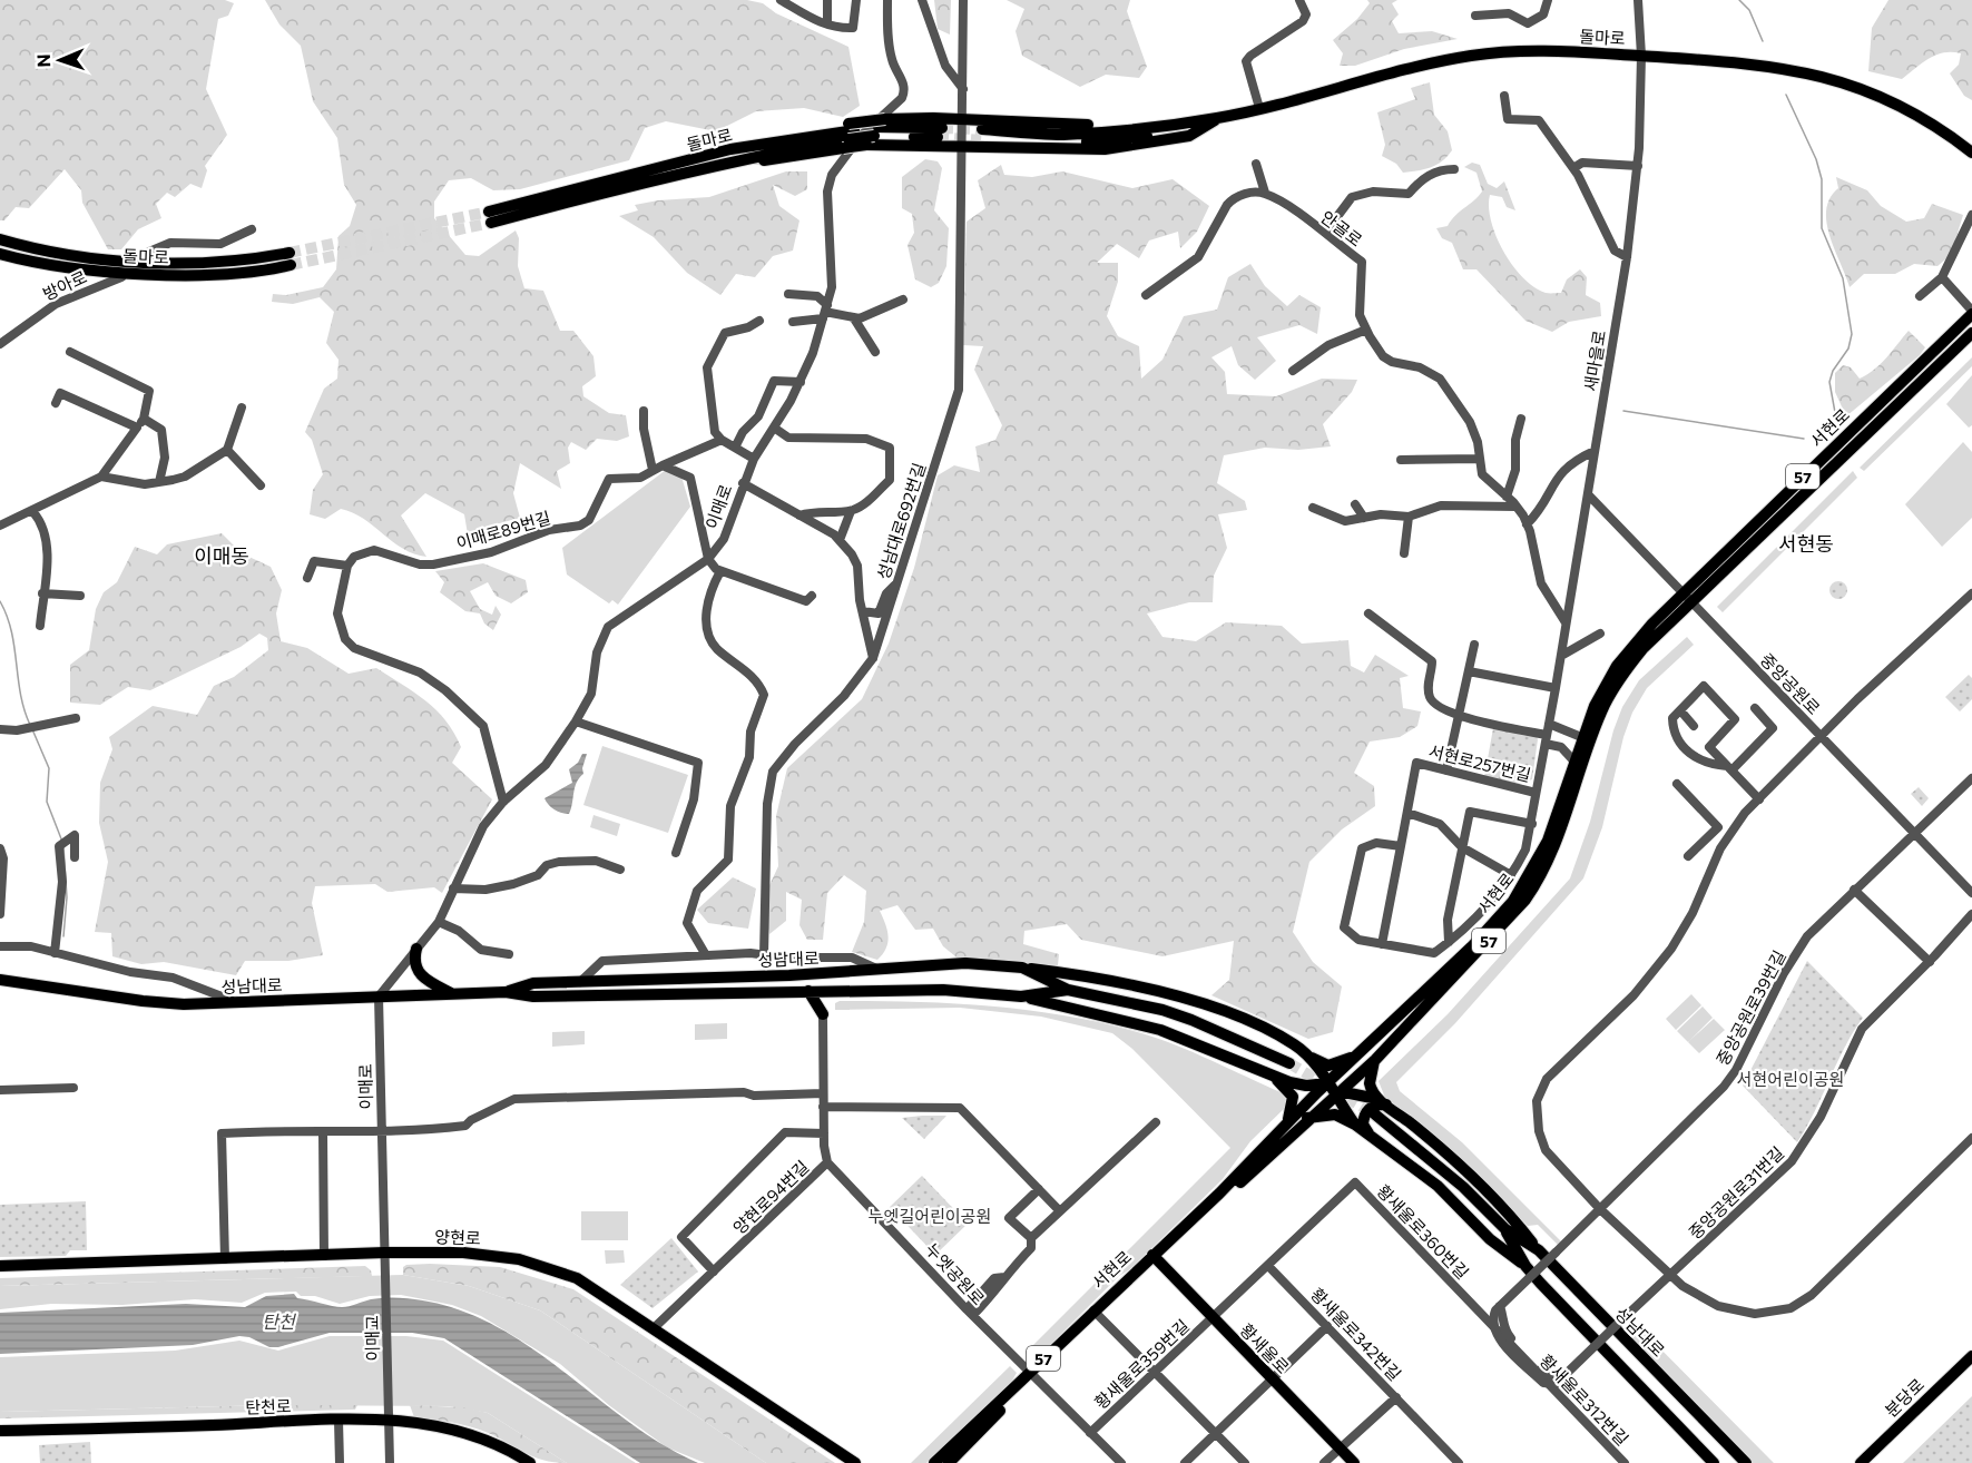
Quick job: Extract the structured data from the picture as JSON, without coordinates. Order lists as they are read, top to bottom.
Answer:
{
  "streets": {
    "main road": [
      "돌마로",
      "서현로",
      "57",
      "성남대로",
      "양현로",
      "황새울로",
      "분당로",
      "탄천로"
    ],
    "street": [
      "안골로",
      "방아로",
      "새마을로",
      "이매로",
      "성남대로692번길",
      "이매로89번길",
      "중앙공원로",
      "서현로257번길",
      "중앙공원로39번길",
      "중앙공원로31번길",
      "양현로94번길",
      "황새울로360번길",
      "누엣공원로",
      "황새울로342번길",
      "이매교",
      "황새울로359번길",
      "황새울로312번길"
    ]
  },
  "crossings": [
    ["돌마로", "새마을로"],
    ["안골로", "새마을로"],
    ["새마을로", "중앙공원로"],
    ["새마을로", "서현로257번길"],
    ["서현로", "중앙공원로"],
    ["서현로", "누엣공원로"],
    ["서현로", "황새울로"],
    ["이매로", "성남대로"],
    ["이매로", "양현로"],
    ["이매로", "이매교"],
    ["중앙공원로", "중앙공원로39번길"],
    ["중앙공원로39번길", "중앙공원로31번길"],
    ["양현로94번길", "양현로"],
    ["양현로94번길", "누엣공원로"],
    ["황새울로360번길", "황새울로342번길"],
    ["황새울로360번길", "황새울로"],
    ["황새울로360번길", "황새울로359번길"],
    ["황새울로360번길", "황새울로312번길"],
    ["누엣공원로", "황새울로359번길"],
    ["황새울로342번길", "황새울로"],
    ["이매교", "탄천로"],
    ["황새울로", "황새울로359번길"]
  ],
  "districts": ["서현동", "이매동"],
  "water": ["탄천"],
  "parks": ["서현어린이공원", "누엣길어린이공원"],
  "north": "left"
}
